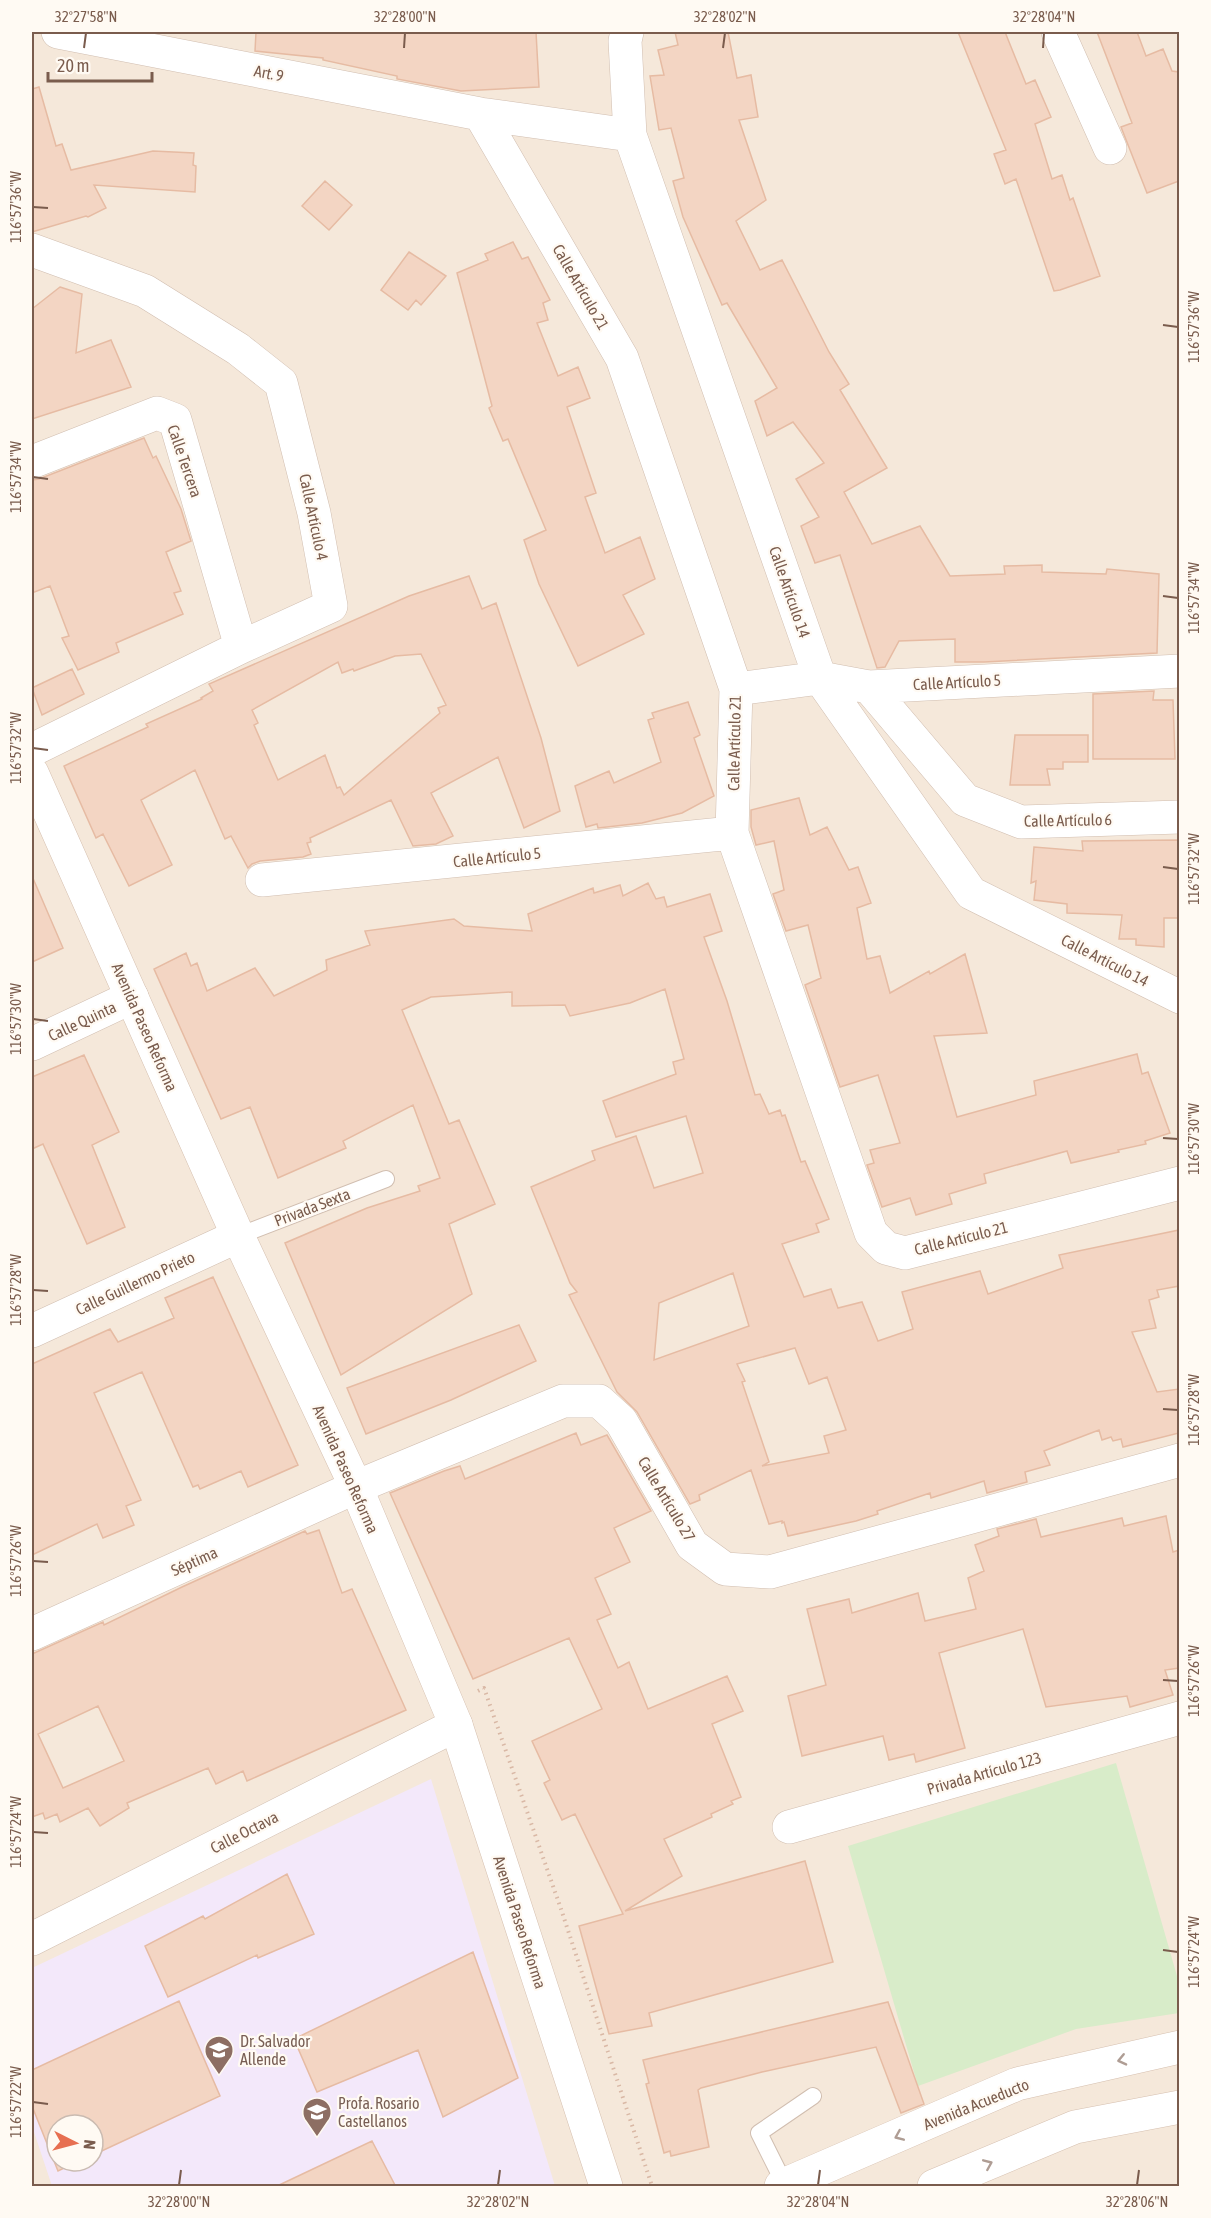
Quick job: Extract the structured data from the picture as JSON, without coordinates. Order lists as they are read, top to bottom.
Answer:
{
  "streets": {
    "street": [
      "Art. 9",
      "Calle Artículo 21",
      "Calle Tercera",
      "Calle Artículo 4",
      "Calle Artículo 14",
      "Calle Artículo 5",
      "Calle Artículo 6",
      "Calle Quinta",
      "Avenida Paseo Reforma",
      "Calle Guillermo Prieto",
      "Calle Artículo 27",
      "Séptima",
      "Privada Artículo 123",
      "Calle Octava",
      "Avenida Acueducto"
    ],
    "lane": ["Privada Sexta"]
  },
  "crossings": [
    ["Art. 9", "Calle Artículo 21"],
    ["Calle Artículo 21", "Calle Artículo 5"],
    ["Calle Tercera", "Calle Artículo 4"],
    ["Calle Artículo 14", "Calle Artículo 5"],
    ["Calle Artículo 5", "Calle Artículo 6"],
    ["Calle Quinta", "Avenida Paseo Reforma"],
    ["Avenida Paseo Reforma", "Privada Sexta"],
    ["Avenida Paseo Reforma", "Calle Guillermo Prieto"],
    ["Avenida Paseo Reforma", "Calle Artículo 27"],
    ["Avenida Paseo Reforma", "Séptima"],
    ["Avenida Paseo Reforma", "Calle Octava"],
    ["Privada Sexta", "Calle Guillermo Prieto"],
    ["Calle Artículo 27", "Séptima"]
  ],
  "places": {
    "school or university": ["Dr. Salvador Allende", "Profa. Rosario Castellanos"]
  },
  "scale_bar": "20 m",
  "north": "right",
  "coordinates": [
    "32°27'58\"N",
    "32°28'00\"N",
    "32°28'02\"N",
    "32°28'04\"N",
    "116°57'36\"W",
    "116°57'34\"W",
    "116°57'32\"W",
    "116°57'30\"W",
    "116°57'28\"W",
    "116°57'26\"W",
    "116°57'24\"W",
    "116°57'22\"W",
    "32°28'06\"N"
  ]
}
